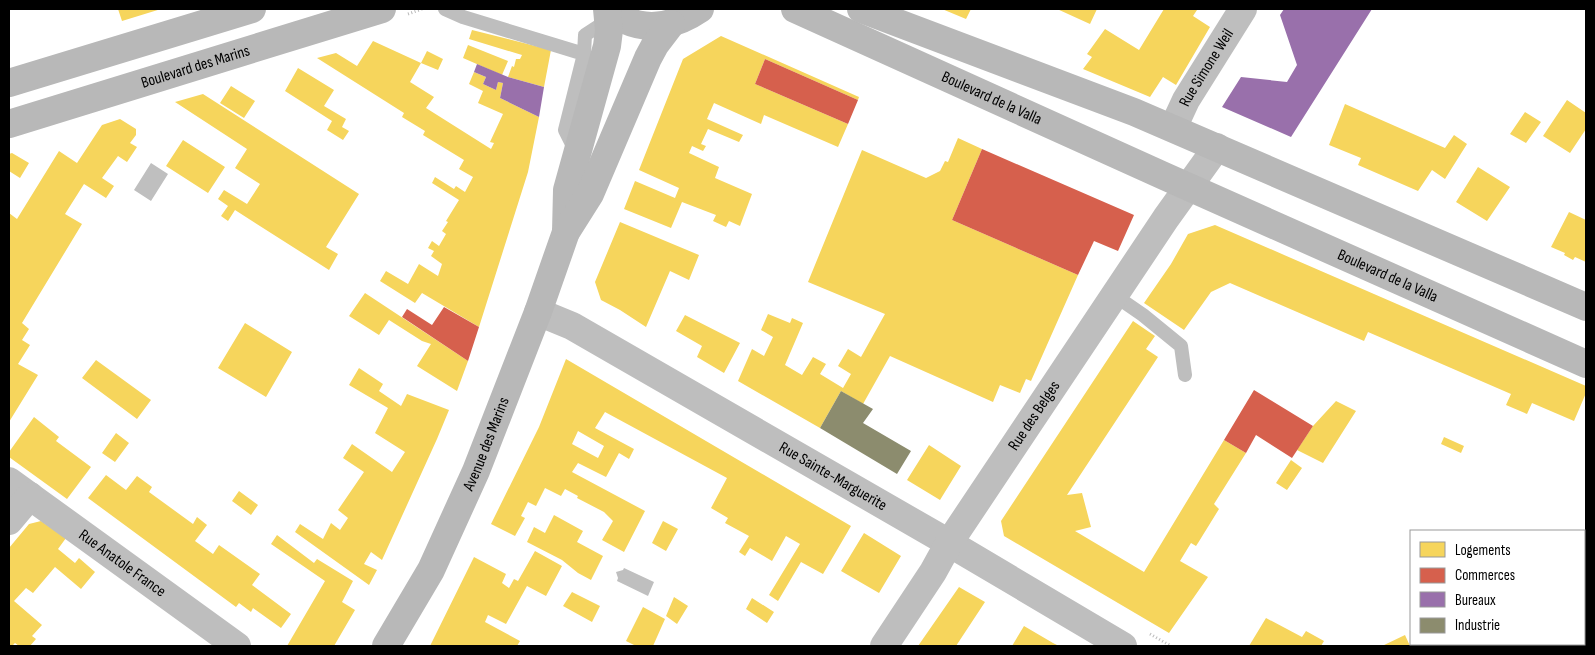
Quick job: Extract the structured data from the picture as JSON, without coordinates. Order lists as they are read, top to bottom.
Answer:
{
  "streets": {
    "main road": ["Boulevard des Marins", "Boulevard de la Valla", "Avenue des Marins"],
    "street": [
      "Rue Simone Weil",
      "Rue des Belges",
      "Rue Sainte-Marguerite",
      "Rue Anatole France"
    ]
  },
  "crossings": [
    ["Boulevard de la Valla", "Rue des Belges"],
    ["Rue des Belges", "Rue Sainte-Marguerite"],
    ["Avenue des Marins", "Rue Sainte-Marguerite"]
  ],
  "legend": [
    "Logements",
    "Commerces",
    "Bureaux",
    "Industrie"
  ]
}
